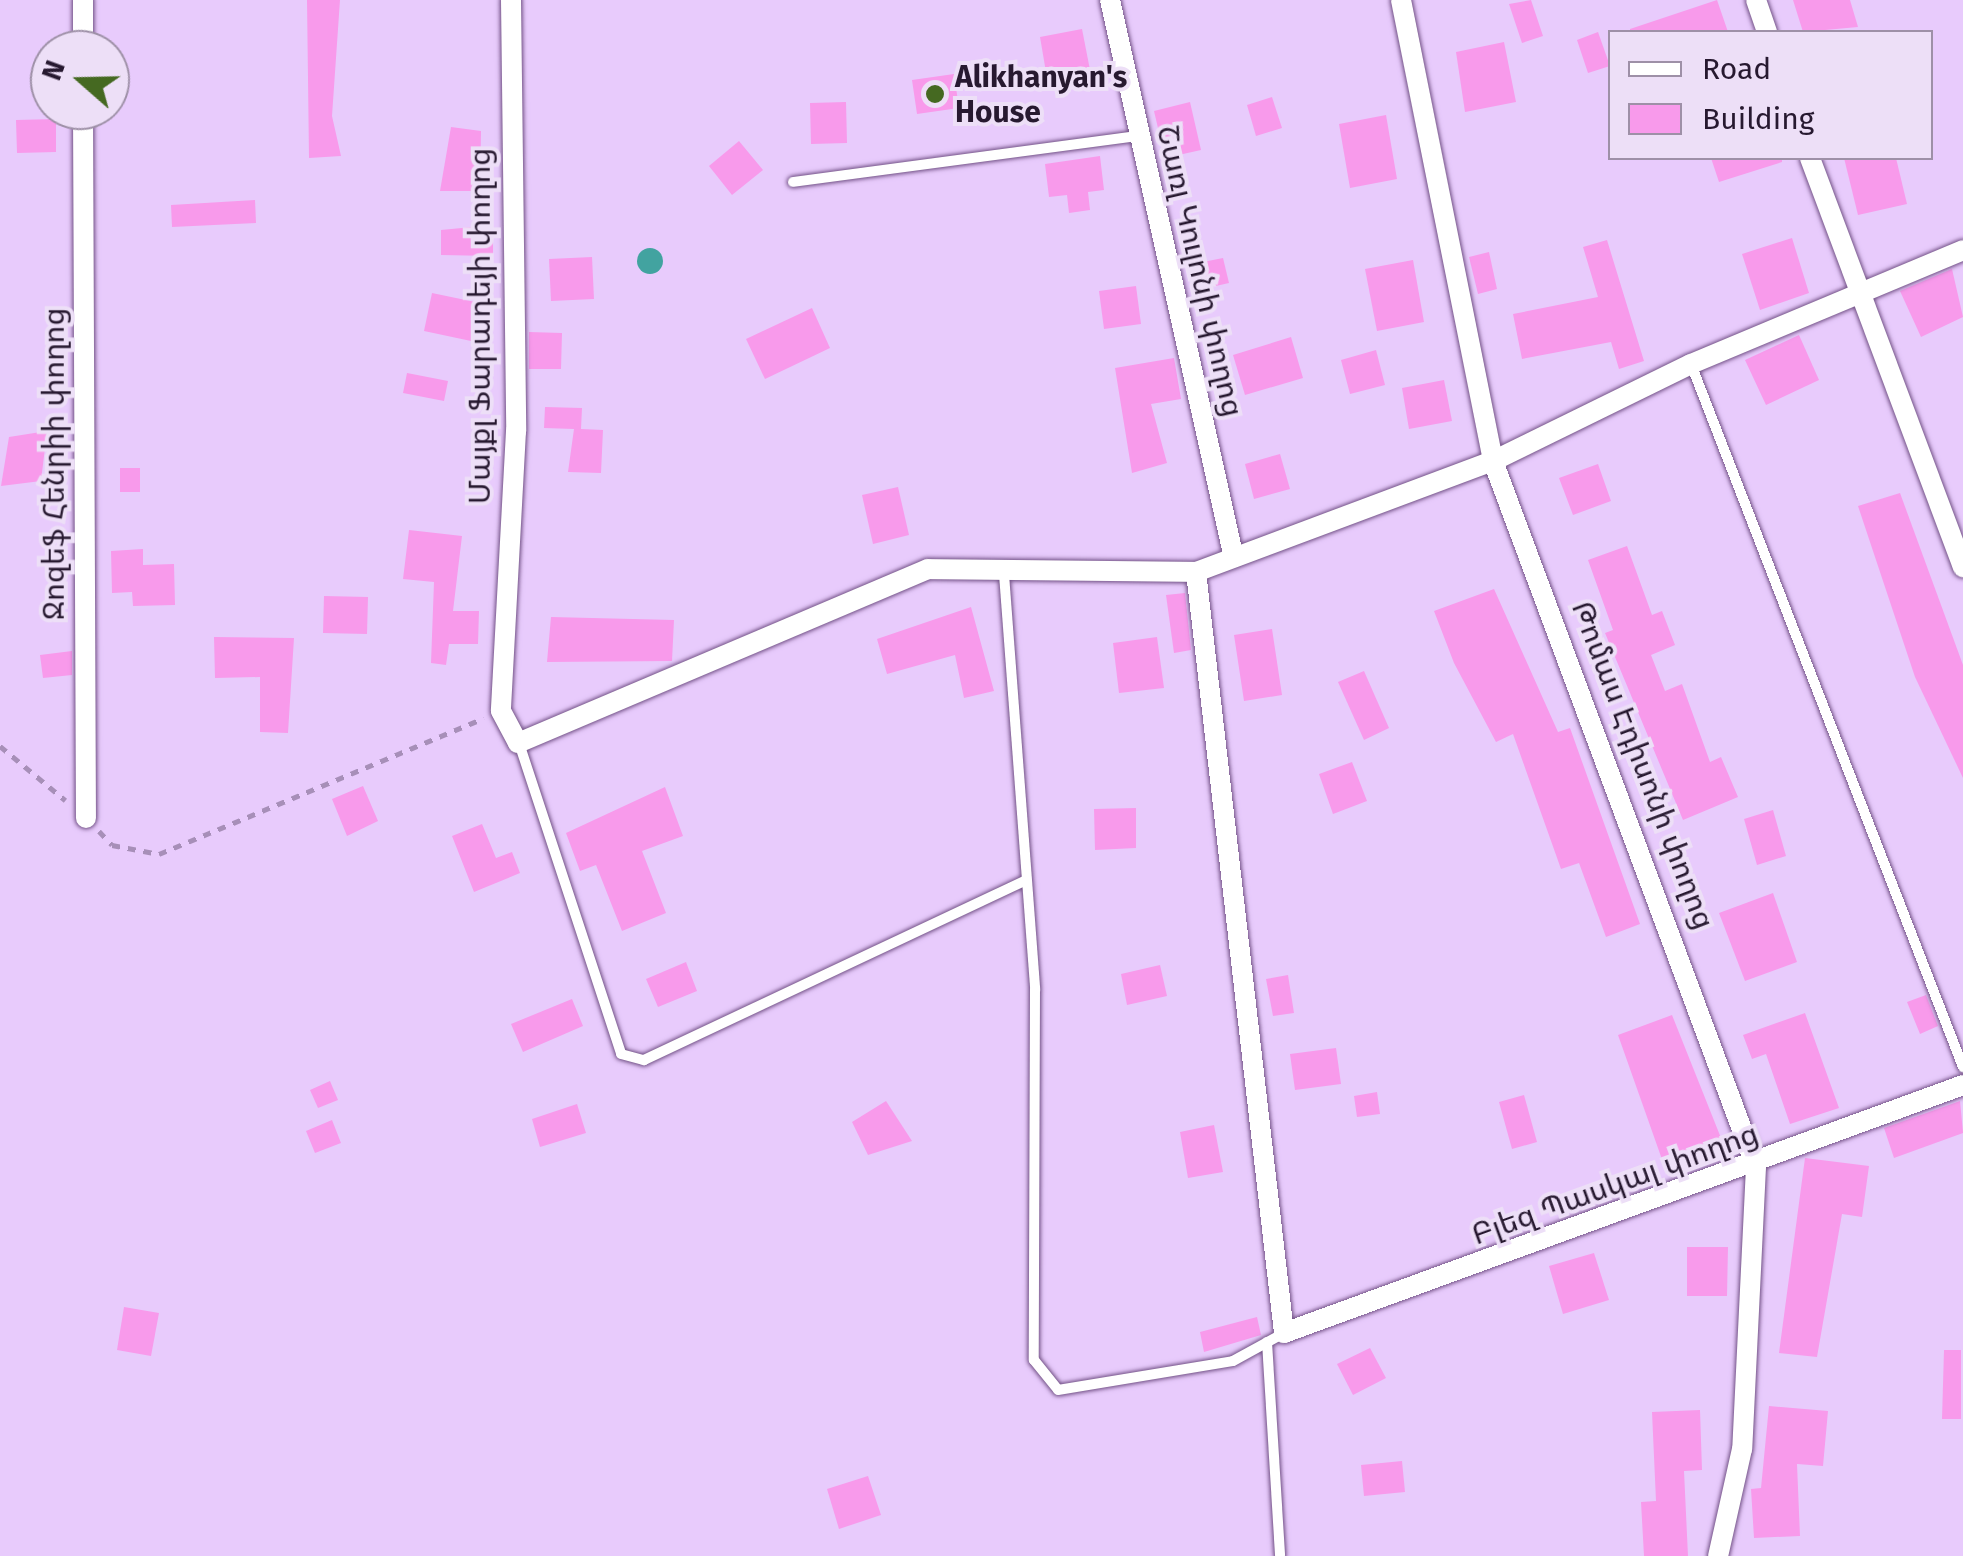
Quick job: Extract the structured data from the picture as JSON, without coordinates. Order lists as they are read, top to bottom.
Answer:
{
  "streets": {
    "street": [
      "Շառլ Կուլոնի փողոց",
      "Մայքլ Ֆարադեյի փողոց",
      "Ջոզեֆ Հենրիի փողոց",
      "Թոմաս Էդիսոնի փողոց",
      "Բլեզ Պասկալ փողոց"
    ]
  },
  "crossings": [
    ["Թոմաս Էդիսոնի փողոց", "Բլեզ Պասկալ փողոց"]
  ],
  "places": ["Alikhanyan's House"],
  "legend": ["Road", "Building"],
  "north": "left"
}
